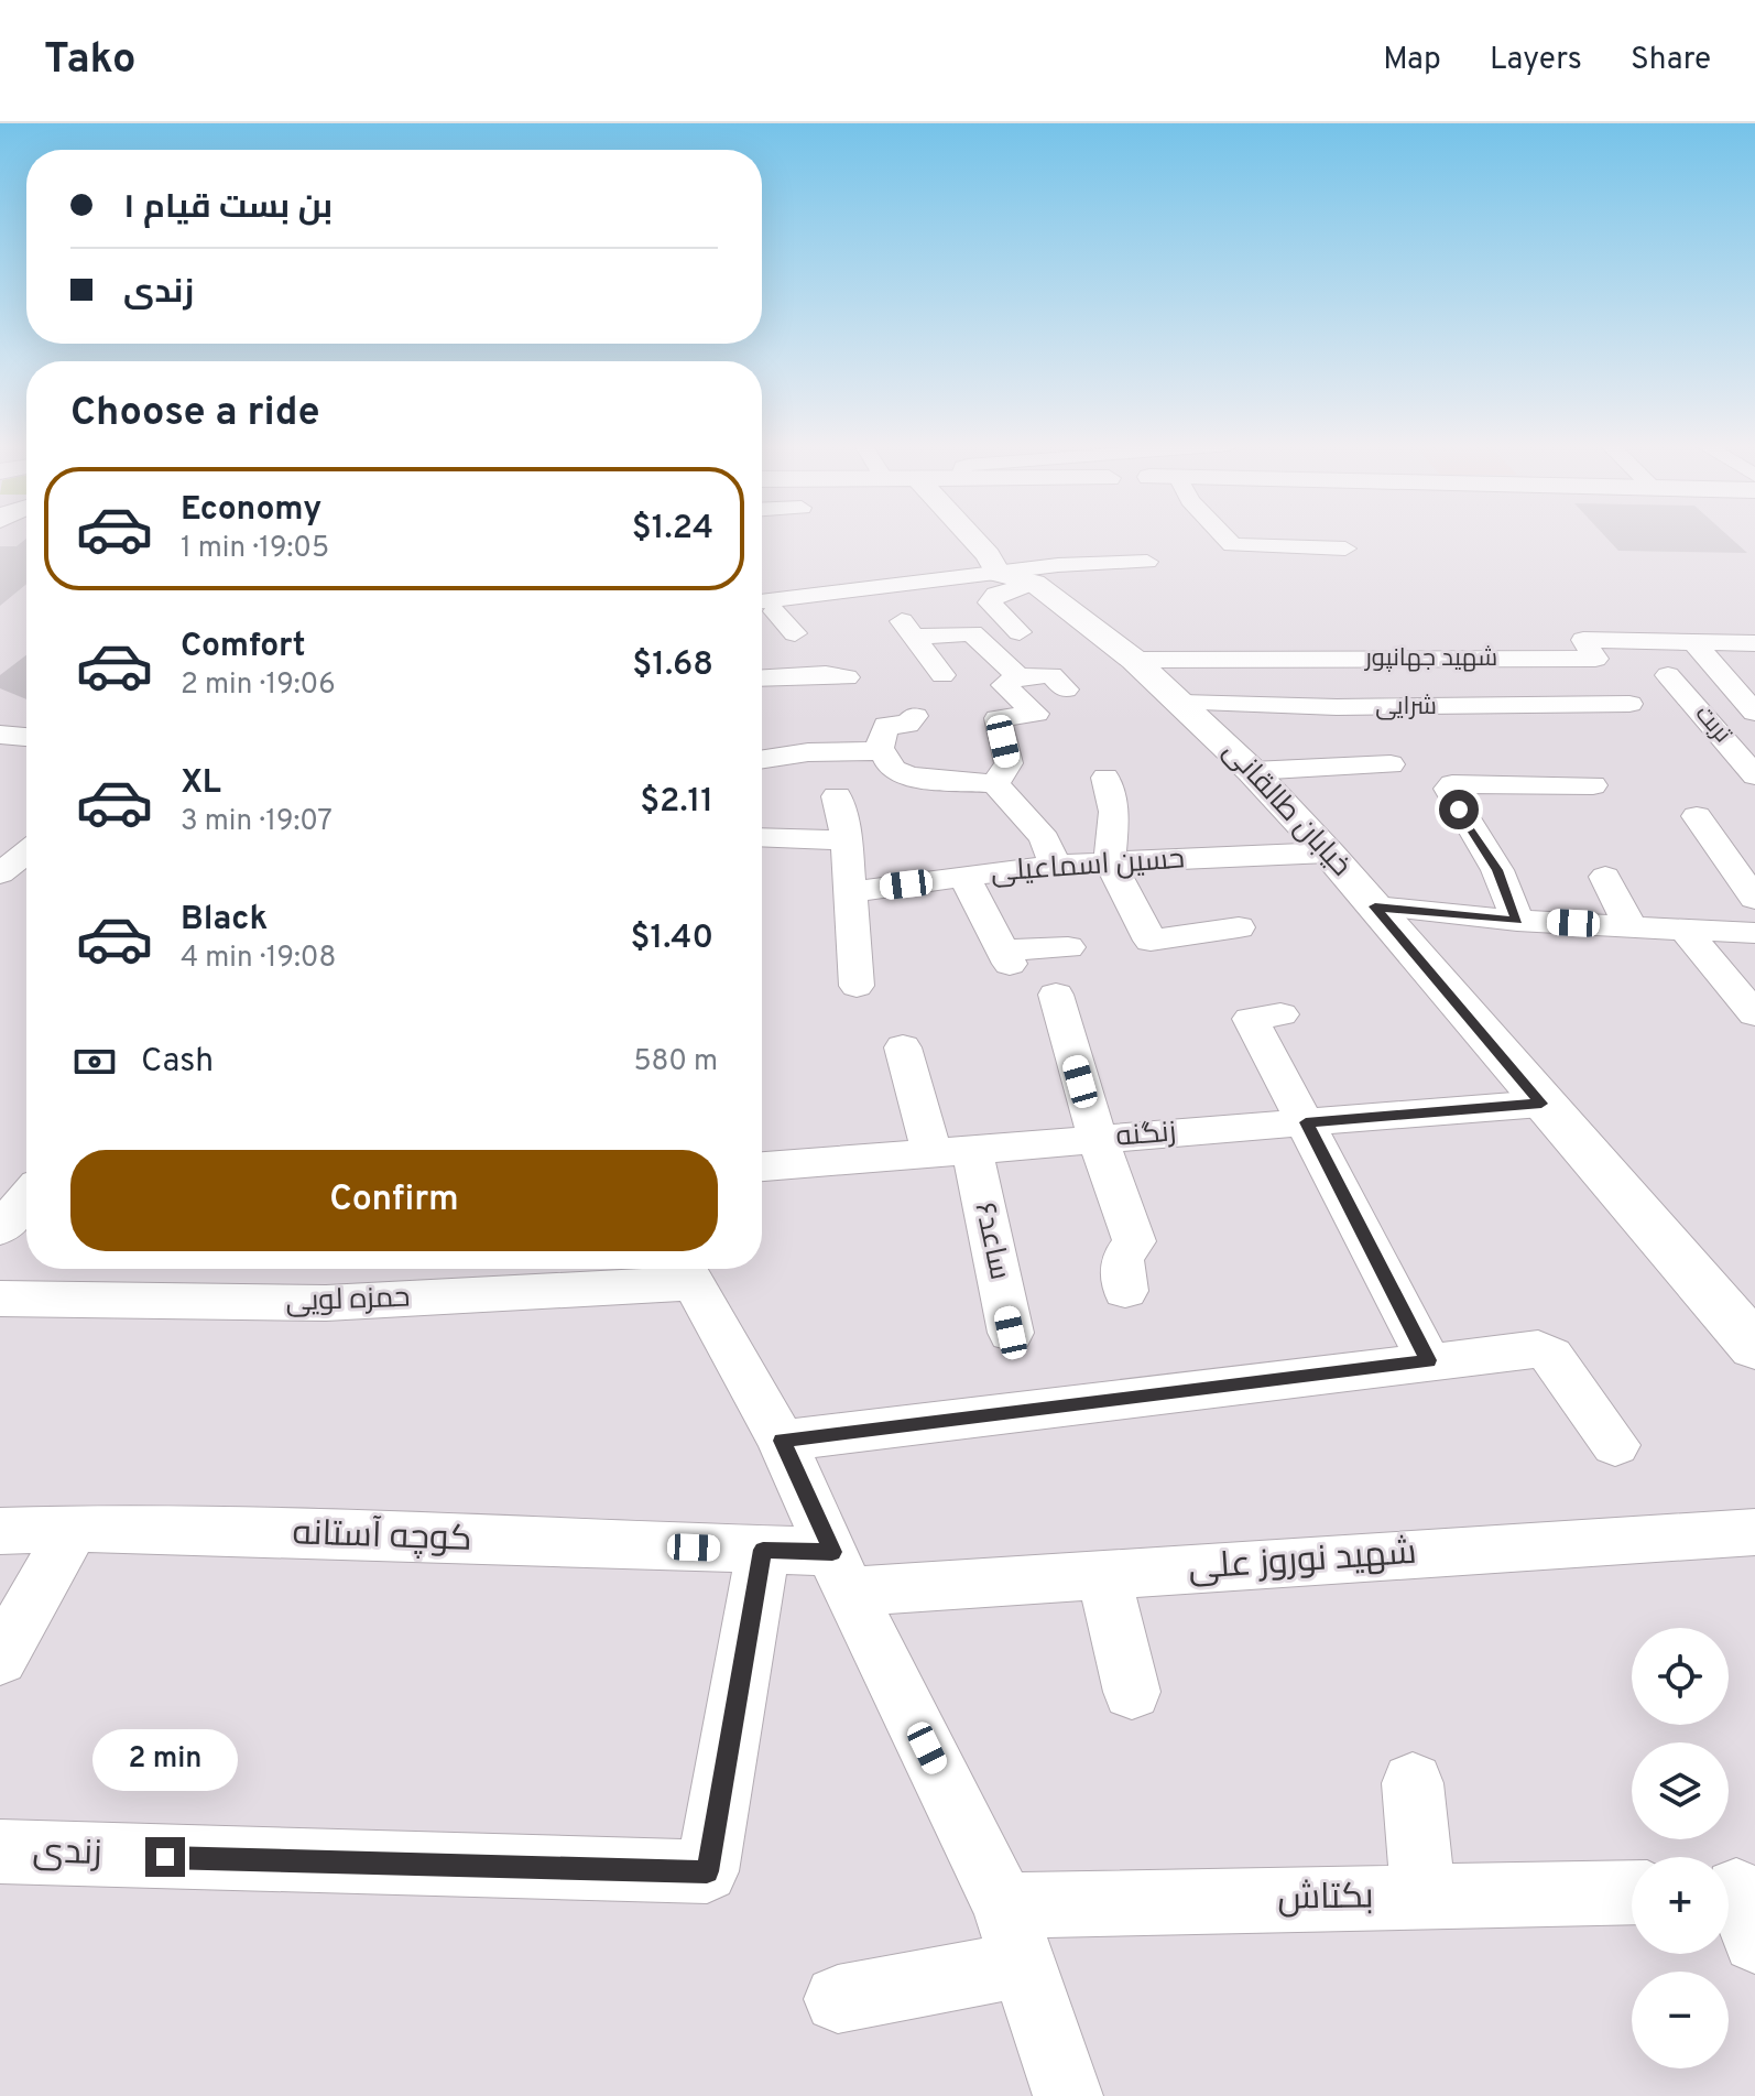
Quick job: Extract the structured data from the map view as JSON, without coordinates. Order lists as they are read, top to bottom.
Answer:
{
  "streets": {
    "main road": ["خیابان طالقانی"],
    "street": [
      "شهید جهانپور",
      "شرایی",
      "تربت",
      "حسین اسماعیلی",
      "زنگنه",
      "ساعد۶",
      "حمزه لویی",
      "کوچه آستانه",
      "شهید نوروز علی",
      "زندی",
      "بکتاش"
    ]
  },
  "crossings": [
    ["شهید جهانپور", "خیابان طالقانی"],
    ["شرایی", "خیابان طالقانی"],
    ["خیابان طالقانی", "حسین اسماعیلی"],
    ["خیابان طالقانی", "زنگنه"],
    ["زنگنه", "ساعد۶"],
    ["کوچه آستانه", "زندی"]
  ],
  "page": {
    "header": "Tako",
    "nav": ["Map", "Layers", "Share"],
    "banner": ["بن بست قیام ۱", "زندی"],
    "heading": "Choose a ride",
    "list": [
      {
        "name": "Economy",
        "note": "1 min · 19:05",
        "value": "$1.24"
      },
      {
        "name": "Comfort",
        "note": "2 min · 19:06",
        "value": "$1.68"
      },
      {
        "name": "XL",
        "note": "3 min · 19:07",
        "value": "$2.11"
      },
      {
        "name": "Black",
        "note": "4 min · 19:08",
        "value": "$1.40"
      }
    ],
    "pay": ["Cash", "580 m"],
    "buttons": "Confirm",
    "map_buttons": ["+", "−"],
    "bubble": "2 min"
  }
}
